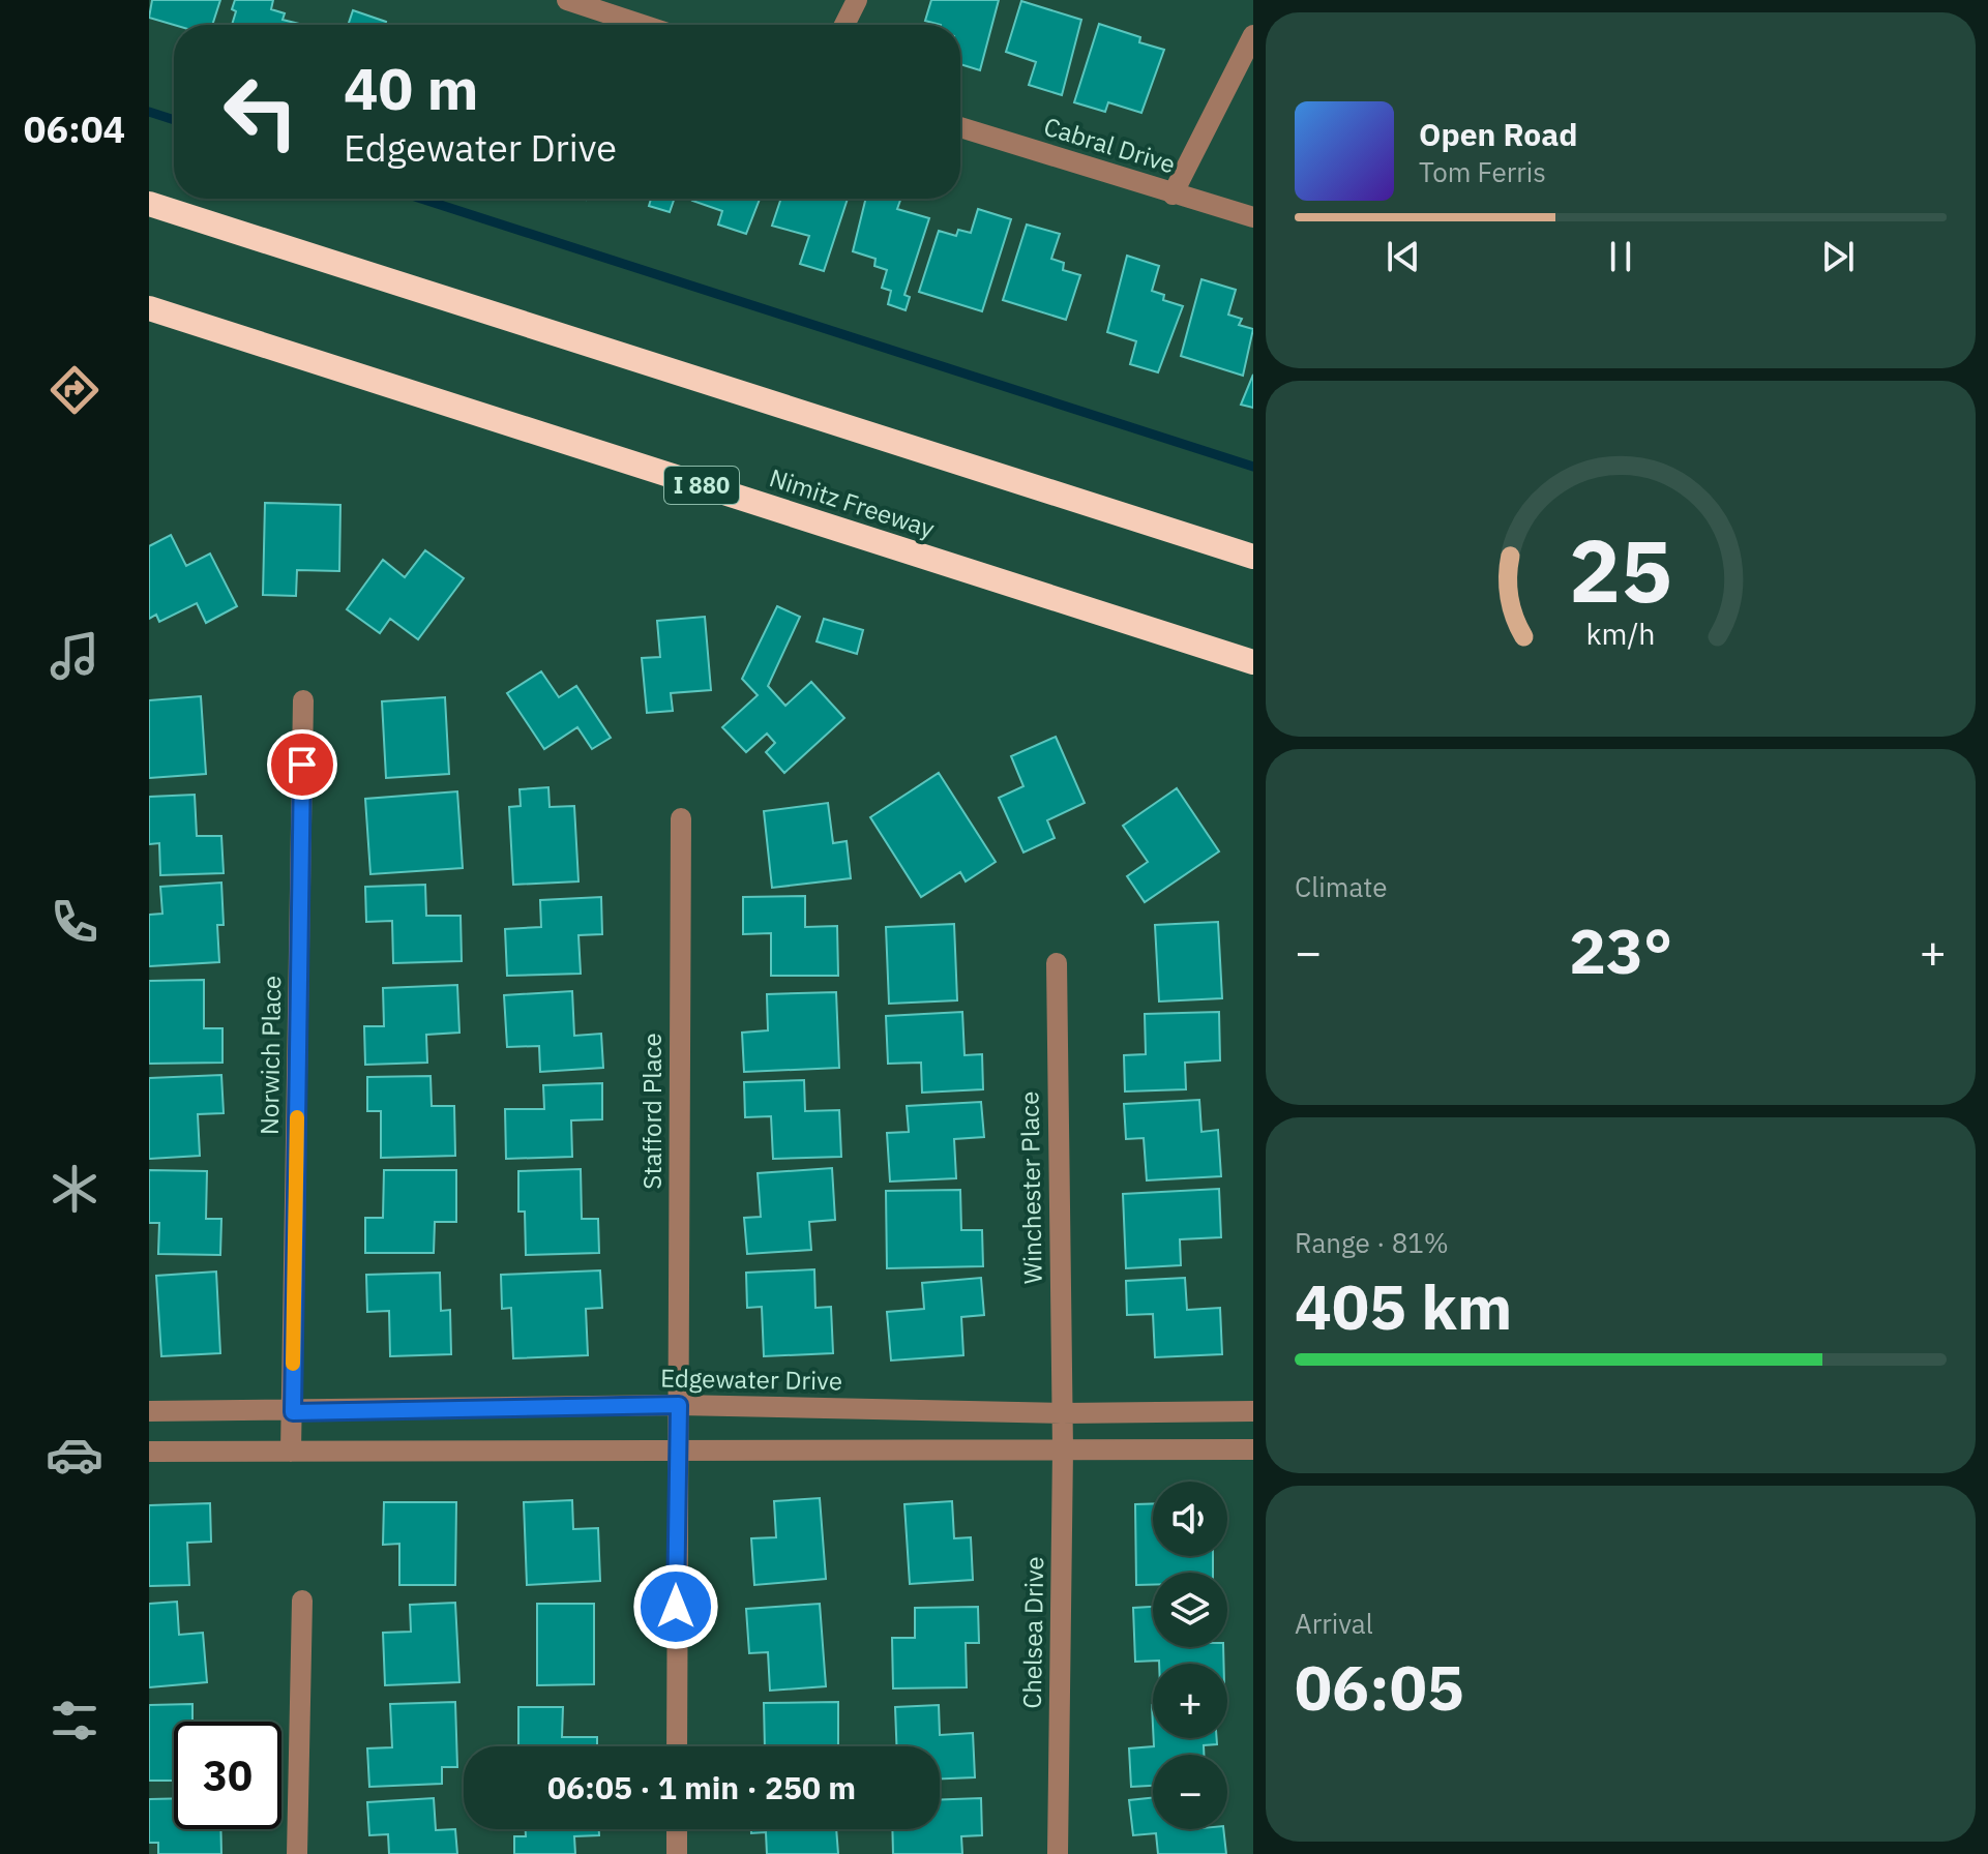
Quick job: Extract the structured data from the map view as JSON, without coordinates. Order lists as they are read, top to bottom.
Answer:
{
  "streets": {
    "highway": ["I 880", "Nimitz Freeway"],
    "street": [
      "Cabral Drive",
      "Norwich Place",
      "Stafford Place",
      "Winchester Place",
      "Edgewater Drive",
      "Chelsea Drive"
    ]
  },
  "crossings": [
    ["Norwich Place", "Edgewater Drive"],
    ["Stafford Place", "Edgewater Drive"],
    ["Winchester Place", "Edgewater Drive"],
    ["Winchester Place", "Chelsea Drive"],
    ["Edgewater Drive", "Chelsea Drive"]
  ],
  "page": {
    "tabs": "06:04",
    "turn": ["40 m", "Edgewater Drive"],
    "song": ["Open Road", "Tom Ferris"],
    "tile": [
      "Climate",
      ["Range · 81%", "405 km"],
      ["Arrival", "06:05"]
    ],
    "heat": ["−", "23°", "+"],
    "map_buttons": ["+", "−"],
    "limit": "30",
    "trip": "06:05 · 1 min · 250 m",
    "gauge": ["25", "km/h"]
  }
}
